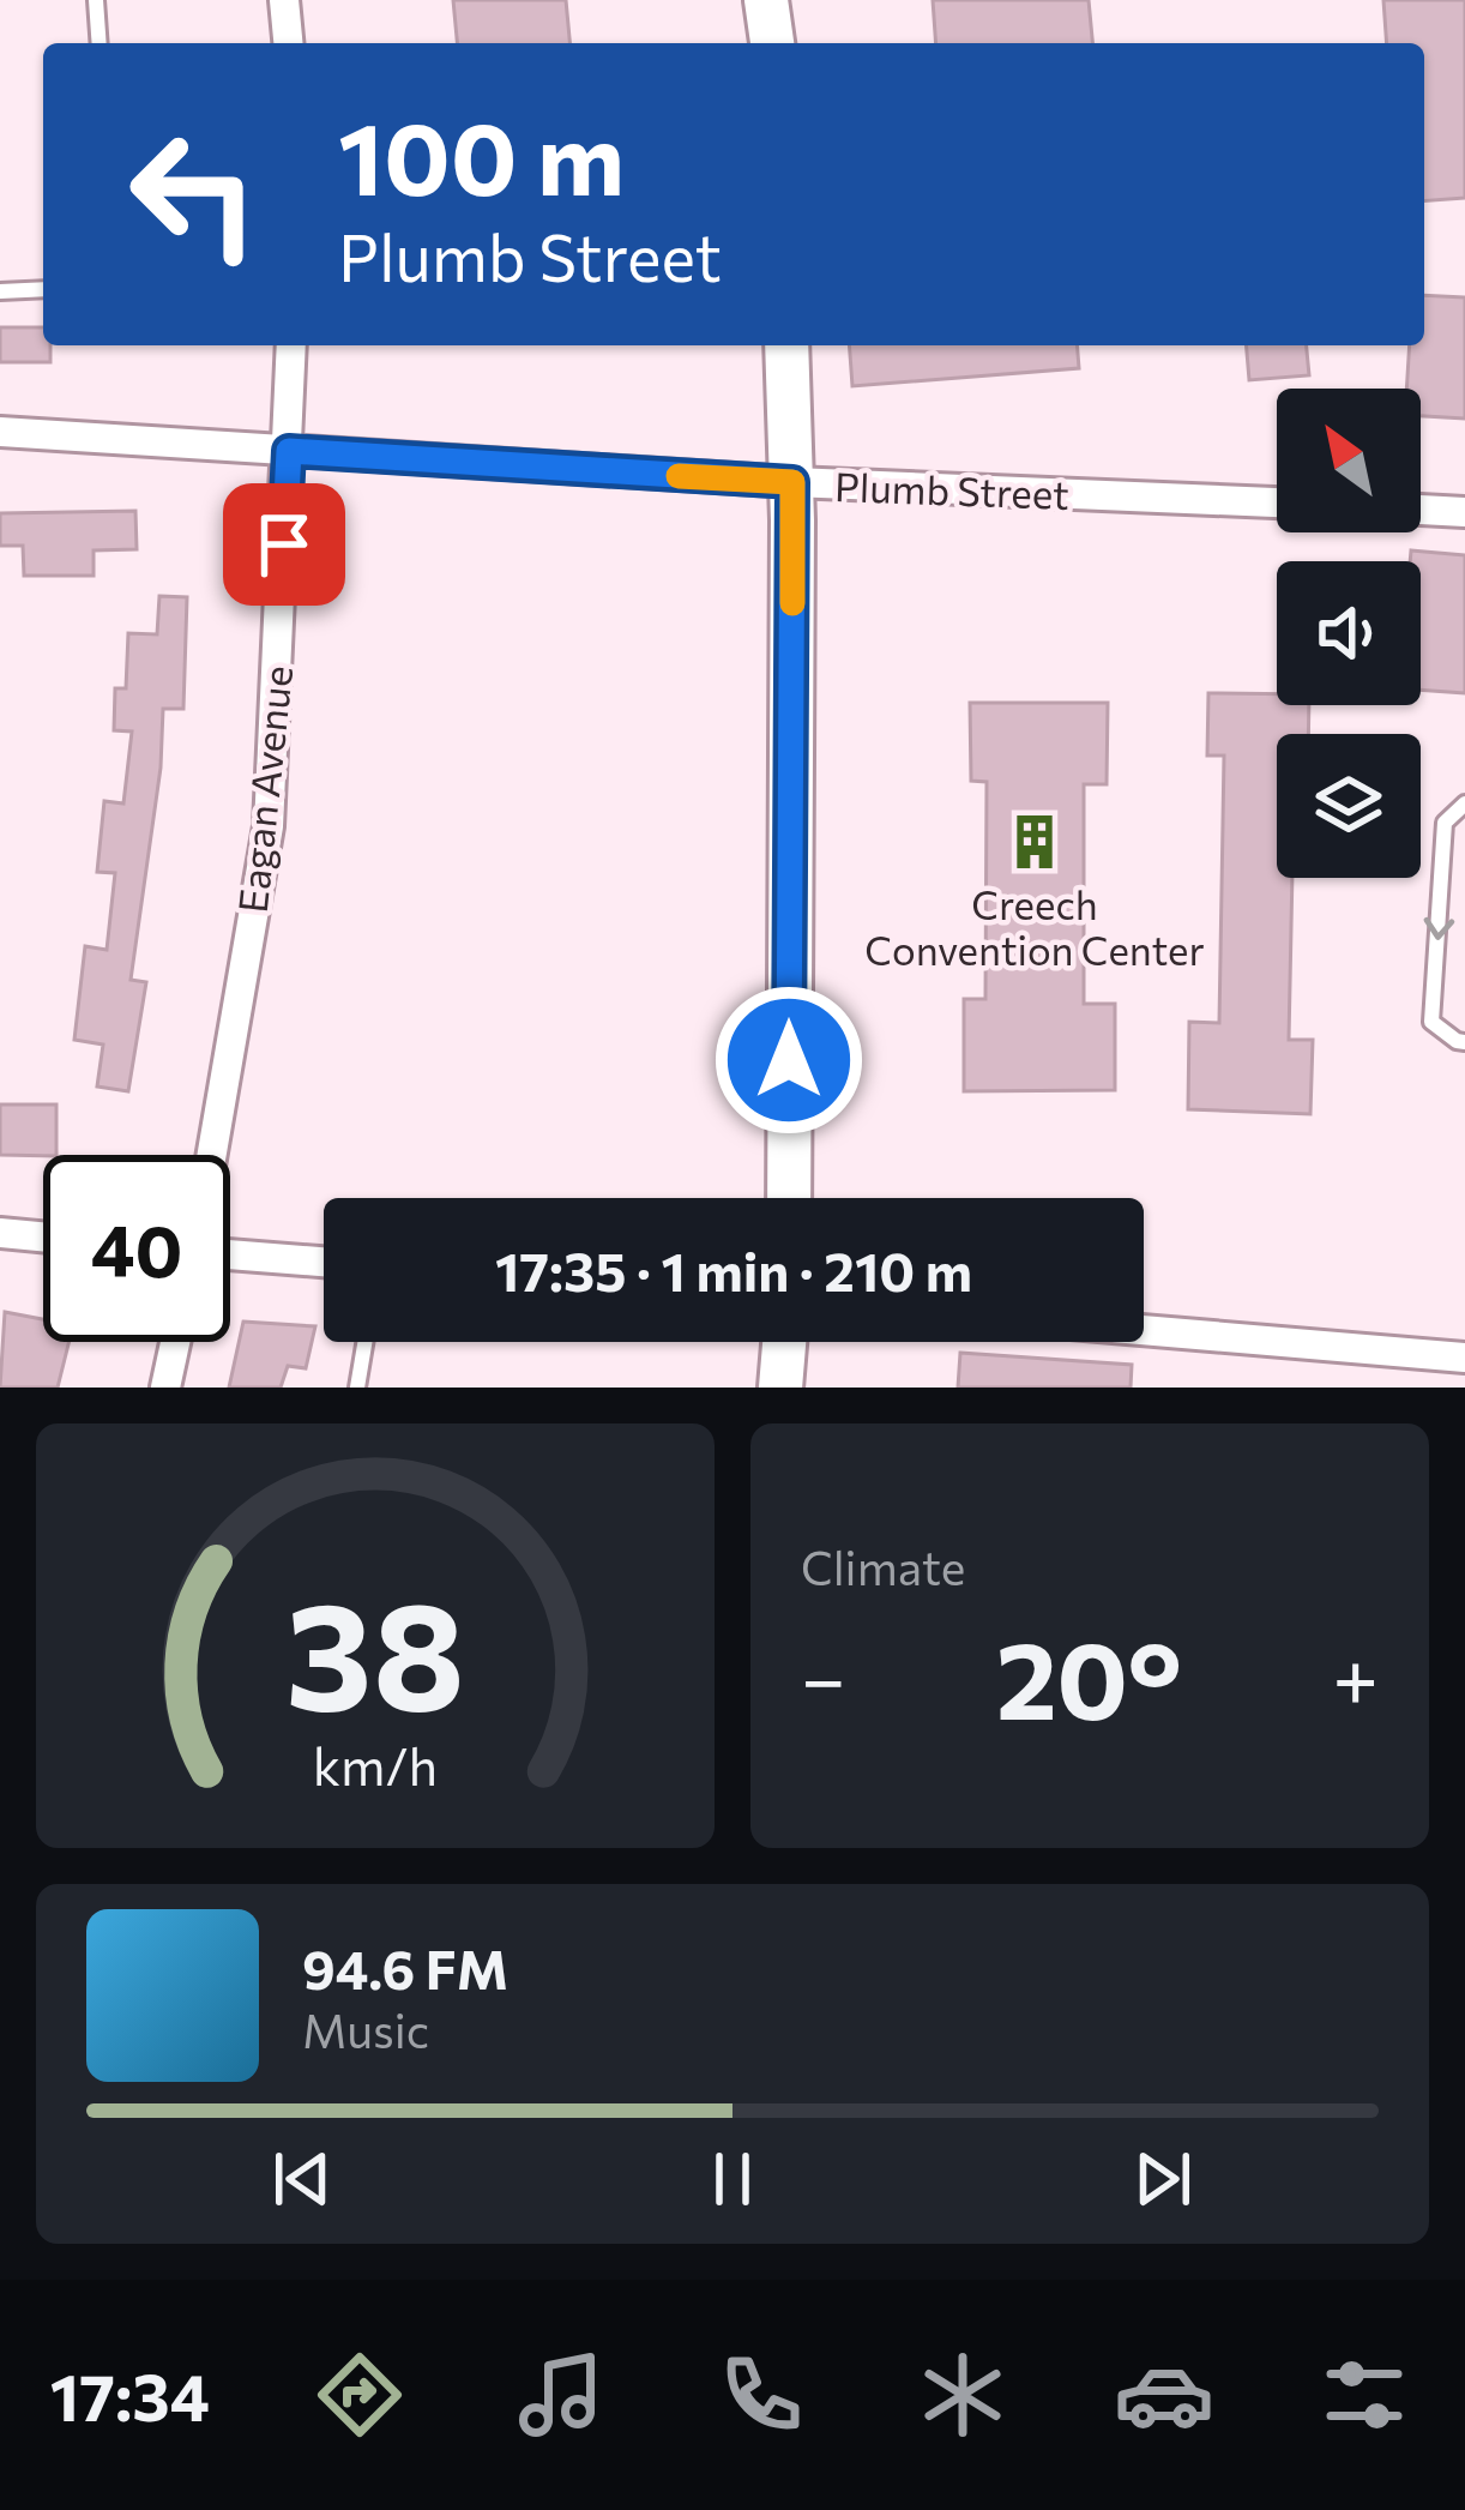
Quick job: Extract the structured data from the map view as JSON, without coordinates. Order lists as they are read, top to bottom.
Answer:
{
  "streets": {
    "street": ["Plumb Street", "Eagan Avenue"]
  },
  "crossings": [
    ["Plumb Street", "Eagan Avenue"]
  ],
  "places": {
    "building": ["Creech Convention Center"]
  },
  "north": "top left",
  "page": {
    "turn": ["100 m", "Plumb Street"],
    "limit": "40",
    "trip": "17:35 · 1 min · 210 m",
    "tile": "Climate",
    "heat": ["−", "20°", "+"],
    "song": ["94.6 FM", "Music"],
    "tabs": "17:34",
    "gauge": ["38", "km/h"]
  }
}
